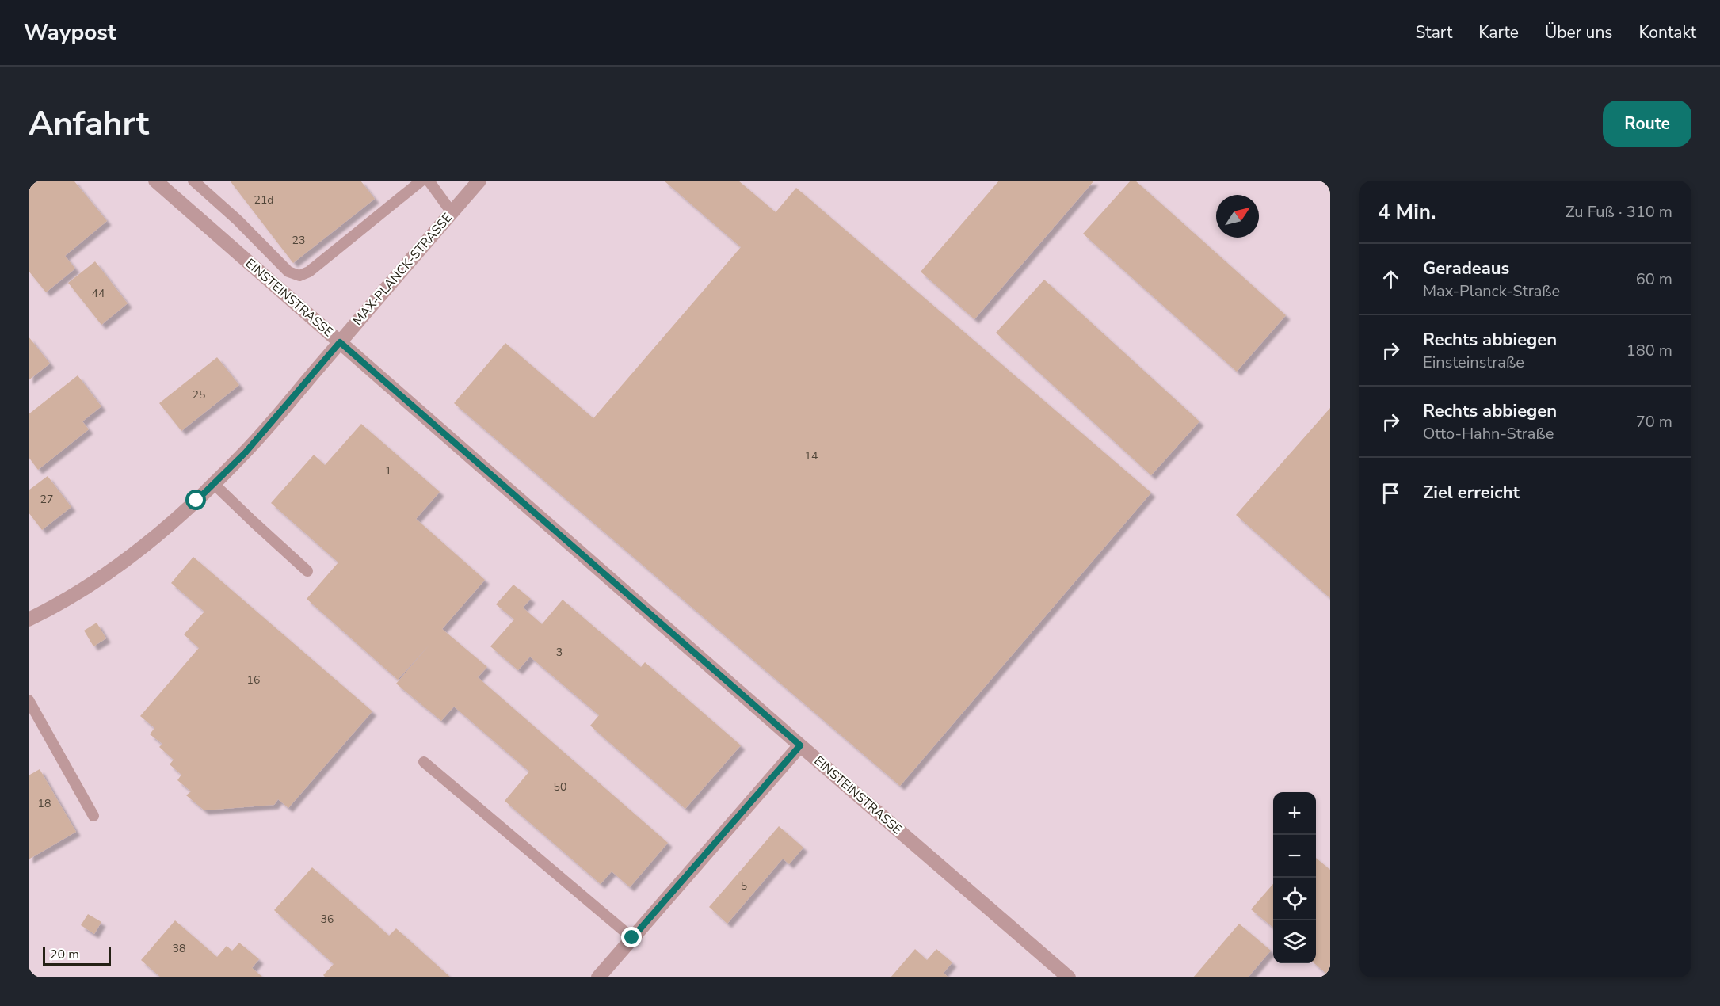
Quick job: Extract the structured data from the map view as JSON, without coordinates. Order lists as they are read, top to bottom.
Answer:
{
  "streets": {
    "street": ["MAX-PLANCK-STRASSE", "EINSTEINSTRASSE"]
  },
  "crossings": [
    ["MAX-PLANCK-STRASSE", "EINSTEINSTRASSE"]
  ],
  "house_numbers": [
    "21d",
    "23",
    "44",
    "25",
    "14",
    "1",
    "27",
    "3",
    "16",
    "50",
    "18",
    "5",
    "36",
    "38"
  ],
  "scale_bar": "20 m",
  "north": "top right",
  "page": {
    "header": "Waypost",
    "nav": [
      "Start",
      "Karte",
      "Über uns",
      "Kontakt"
    ],
    "buttons": "Route",
    "title": "Anfahrt",
    "heading": ["4 Min.", "Zu Fuß · 310 m"],
    "list": [
      ["Geradeaus", "Max-Planck-Straße", "60 m"],
      ["Rechts abbiegen", "Einsteinstraße", "180 m"],
      ["Rechts abbiegen", "Otto-Hahn-Straße", "70 m"],
      "Ziel erreicht"
    ],
    "map_buttons": ["+", "−"],
    "scale": "20 m"
  }
}
